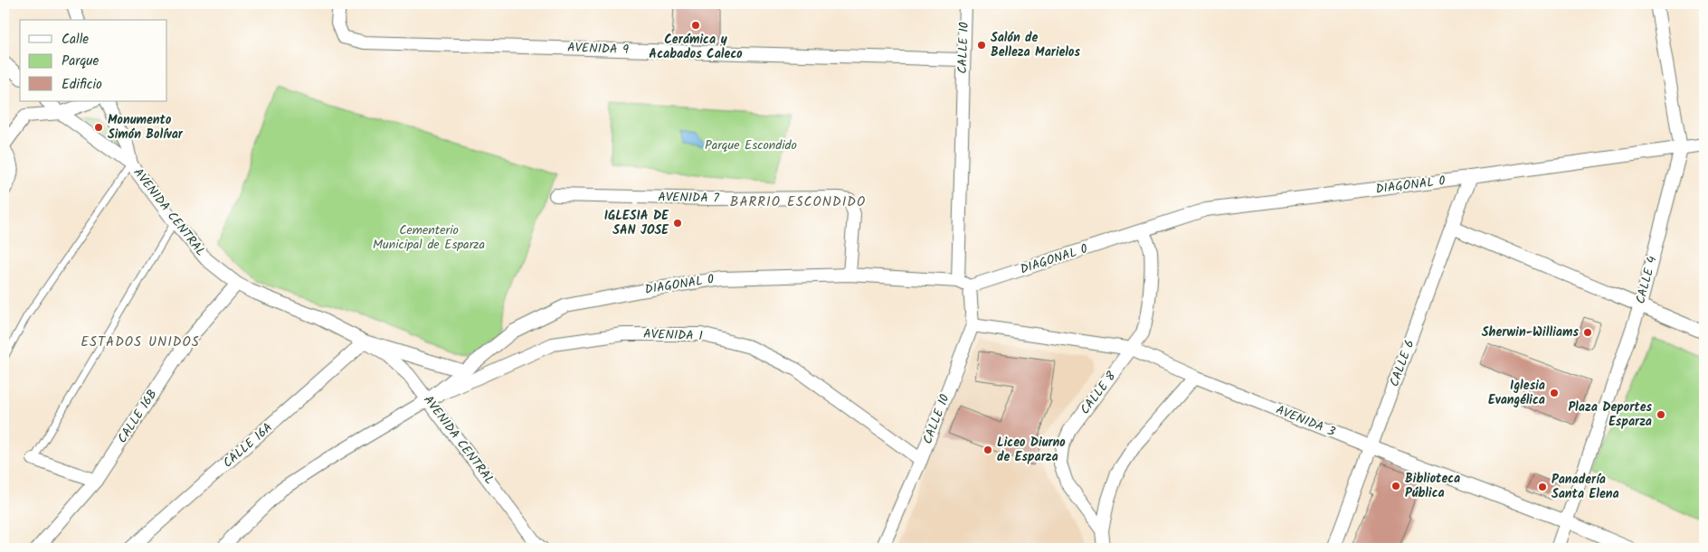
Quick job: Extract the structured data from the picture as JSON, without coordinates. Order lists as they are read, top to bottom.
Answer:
{
  "streets": {
    "street": [
      "CALLE 10",
      "AVENIDA 9",
      "DIAGONAL 0",
      "AVENIDA 7",
      "AVENIDA CENTRAL",
      "CALLE 4",
      "AVENIDA 1",
      "CALLE 6",
      "CALLE 8",
      "CALLE 16B",
      "AVENIDA 3",
      "CALLE 16A"
    ]
  },
  "crossings": [
    ["CALLE 10", "AVENIDA 9"],
    ["CALLE 10", "DIAGONAL 0"],
    ["CALLE 10", "AVENIDA 1"],
    ["CALLE 10", "AVENIDA 3"],
    ["DIAGONAL 0", "AVENIDA 7"],
    ["DIAGONAL 0", "AVENIDA CENTRAL"],
    ["DIAGONAL 0", "CALLE 4"],
    ["DIAGONAL 0", "AVENIDA 1"],
    ["DIAGONAL 0", "CALLE 6"],
    ["DIAGONAL 0", "CALLE 8"],
    ["AVENIDA CENTRAL", "AVENIDA 1"],
    ["AVENIDA CENTRAL", "CALLE 16B"],
    ["AVENIDA CENTRAL", "CALLE 16A"],
    ["CALLE 4", "AVENIDA 3"],
    ["CALLE 6", "AVENIDA 3"],
    ["CALLE 8", "AVENIDA 3"]
  ],
  "districts": ["BARRIO ESCONDIDO", "ESTADOS UNIDOS"],
  "parks": ["Parque Escondido", "Cementerio Municipal de Esparza"],
  "places": [
    "Cerámica y Acabados Caleco",
    "Salón de Belleza Marielos",
    "Monumento Simón Bolívar",
    "IGLESIA DE SAN JOSE",
    "Sherwin-Williams",
    "Iglesia Evangélica",
    "Plaza Deportes Esparza",
    "Liceo Diurno de Esparza",
    "Biblioteca Pública",
    "Panadería Santa Elena"
  ],
  "legend": ["Calle", "Parque", "Edificio"]
}
